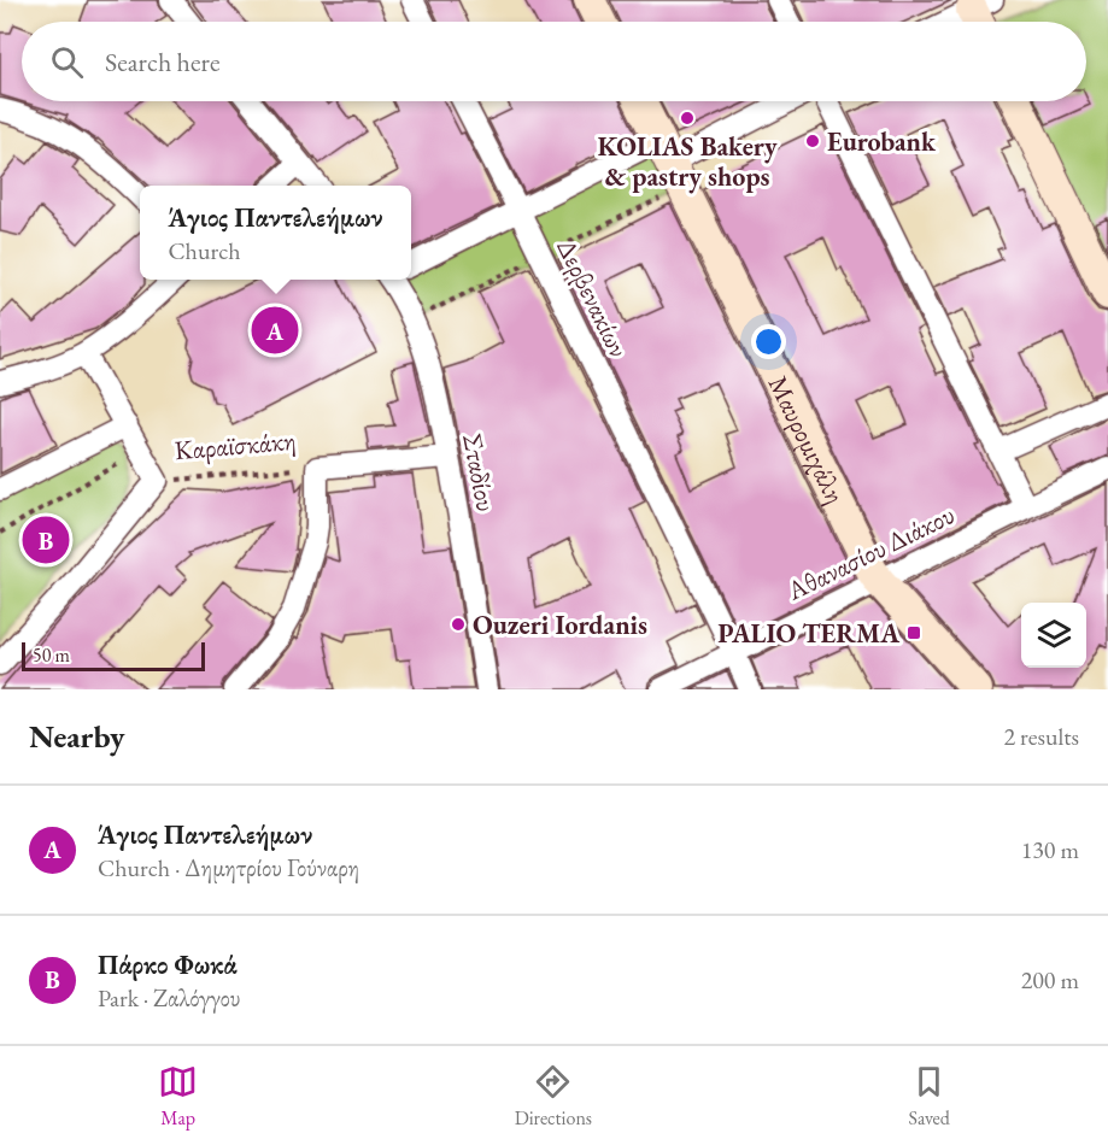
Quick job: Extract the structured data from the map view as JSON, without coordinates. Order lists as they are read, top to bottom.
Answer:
{
  "streets": {
    "street": [
      "Δερβενακίων",
      "Μαυρομιχάλη",
      "Καραϊσκάκη",
      "Σταδίου",
      "Αθανασίου Διάκου"
    ]
  },
  "crossings": [
    ["Δερβενακίων", "Αθανασίου Διάκου"],
    ["Μαυρομιχάλη", "Αθανασίου Διάκου"],
    ["Καραϊσκάκη", "Σταδίου"]
  ],
  "places": {
    "other": ["KOLIAS Bakery & pastry shops", "Eurobank", "Ouzeri Iordanis"],
    "transit": ["PALIO TERMA"]
  },
  "scale_bar": "50 m",
  "page": {
    "search": "Search here",
    "popup": ["Άγιος Παντελεήμων", "Church"],
    "pins": ["A", "B"],
    "scale": "50 m",
    "heading": ["Nearby", "2 results"],
    "list": [
      {
        "mark": "A",
        "name": "Άγιος Παντελεήμων",
        "note": "Church · Δημητρίου Γούναρη",
        "value": "130 m"
      },
      {
        "mark": "B",
        "name": "Πάρκο Φωκά",
        "note": "Park · Ζαλόγγου",
        "value": "200 m"
      }
    ],
    "nav": ["Map", "Directions", "Saved"]
  }
}
